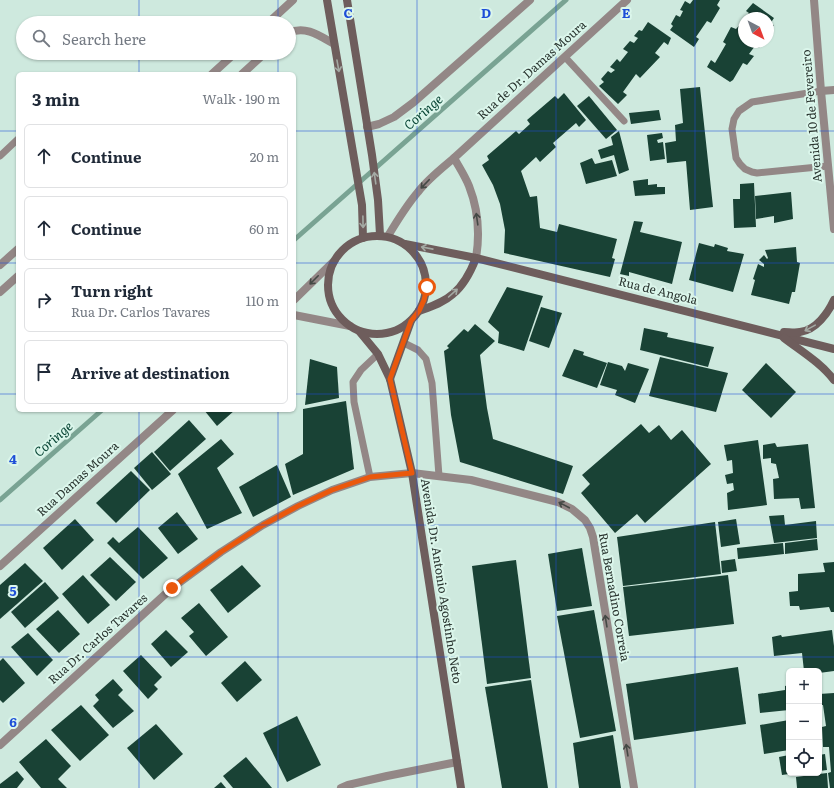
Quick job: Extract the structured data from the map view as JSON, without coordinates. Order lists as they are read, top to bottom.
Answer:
{
  "streets": {
    "street": [
      "Rua de Dr. Damas Moura",
      "Avenida 10 de Fevereiro",
      "Rua de Angola",
      "Rua Damas Moura",
      "Avenida Dr. Antonio Agostinho Neto",
      "Rua Bernadino Correia",
      "Rua Dr. Carlos Tavares"
    ]
  },
  "crossings": [
    ["Rua de Dr. Damas Moura", "Rua de Angola"],
    ["Rua de Dr. Damas Moura", "Avenida Dr. Antonio Agostinho Neto"],
    ["Rua de Angola", "Avenida Dr. Antonio Agostinho Neto"],
    ["Avenida Dr. Antonio Agostinho Neto", "Rua Bernadino Correia"],
    ["Avenida Dr. Antonio Agostinho Neto", "Rua Dr. Carlos Tavares"],
    ["Rua Bernadino Correia", "Rua Dr. Carlos Tavares"]
  ],
  "one_way": ["Rua Bernadino Correia"],
  "water": ["Coringe"],
  "north": "bottom right",
  "page": {
    "search": "Search here",
    "heading": ["3 min", "Walk · 190 m"],
    "list": [
      ["Continue", "20 m"],
      ["Continue", "60 m"],
      ["Turn right", "Rua Dr. Carlos Tavares", "110 m"],
      "Arrive at destination"
    ],
    "map_buttons": ["+", "−"]
  },
  "grid": {
    "columns": ["C", "D", "E"],
    "rows": ["4", "5", "6"]
  }
}
